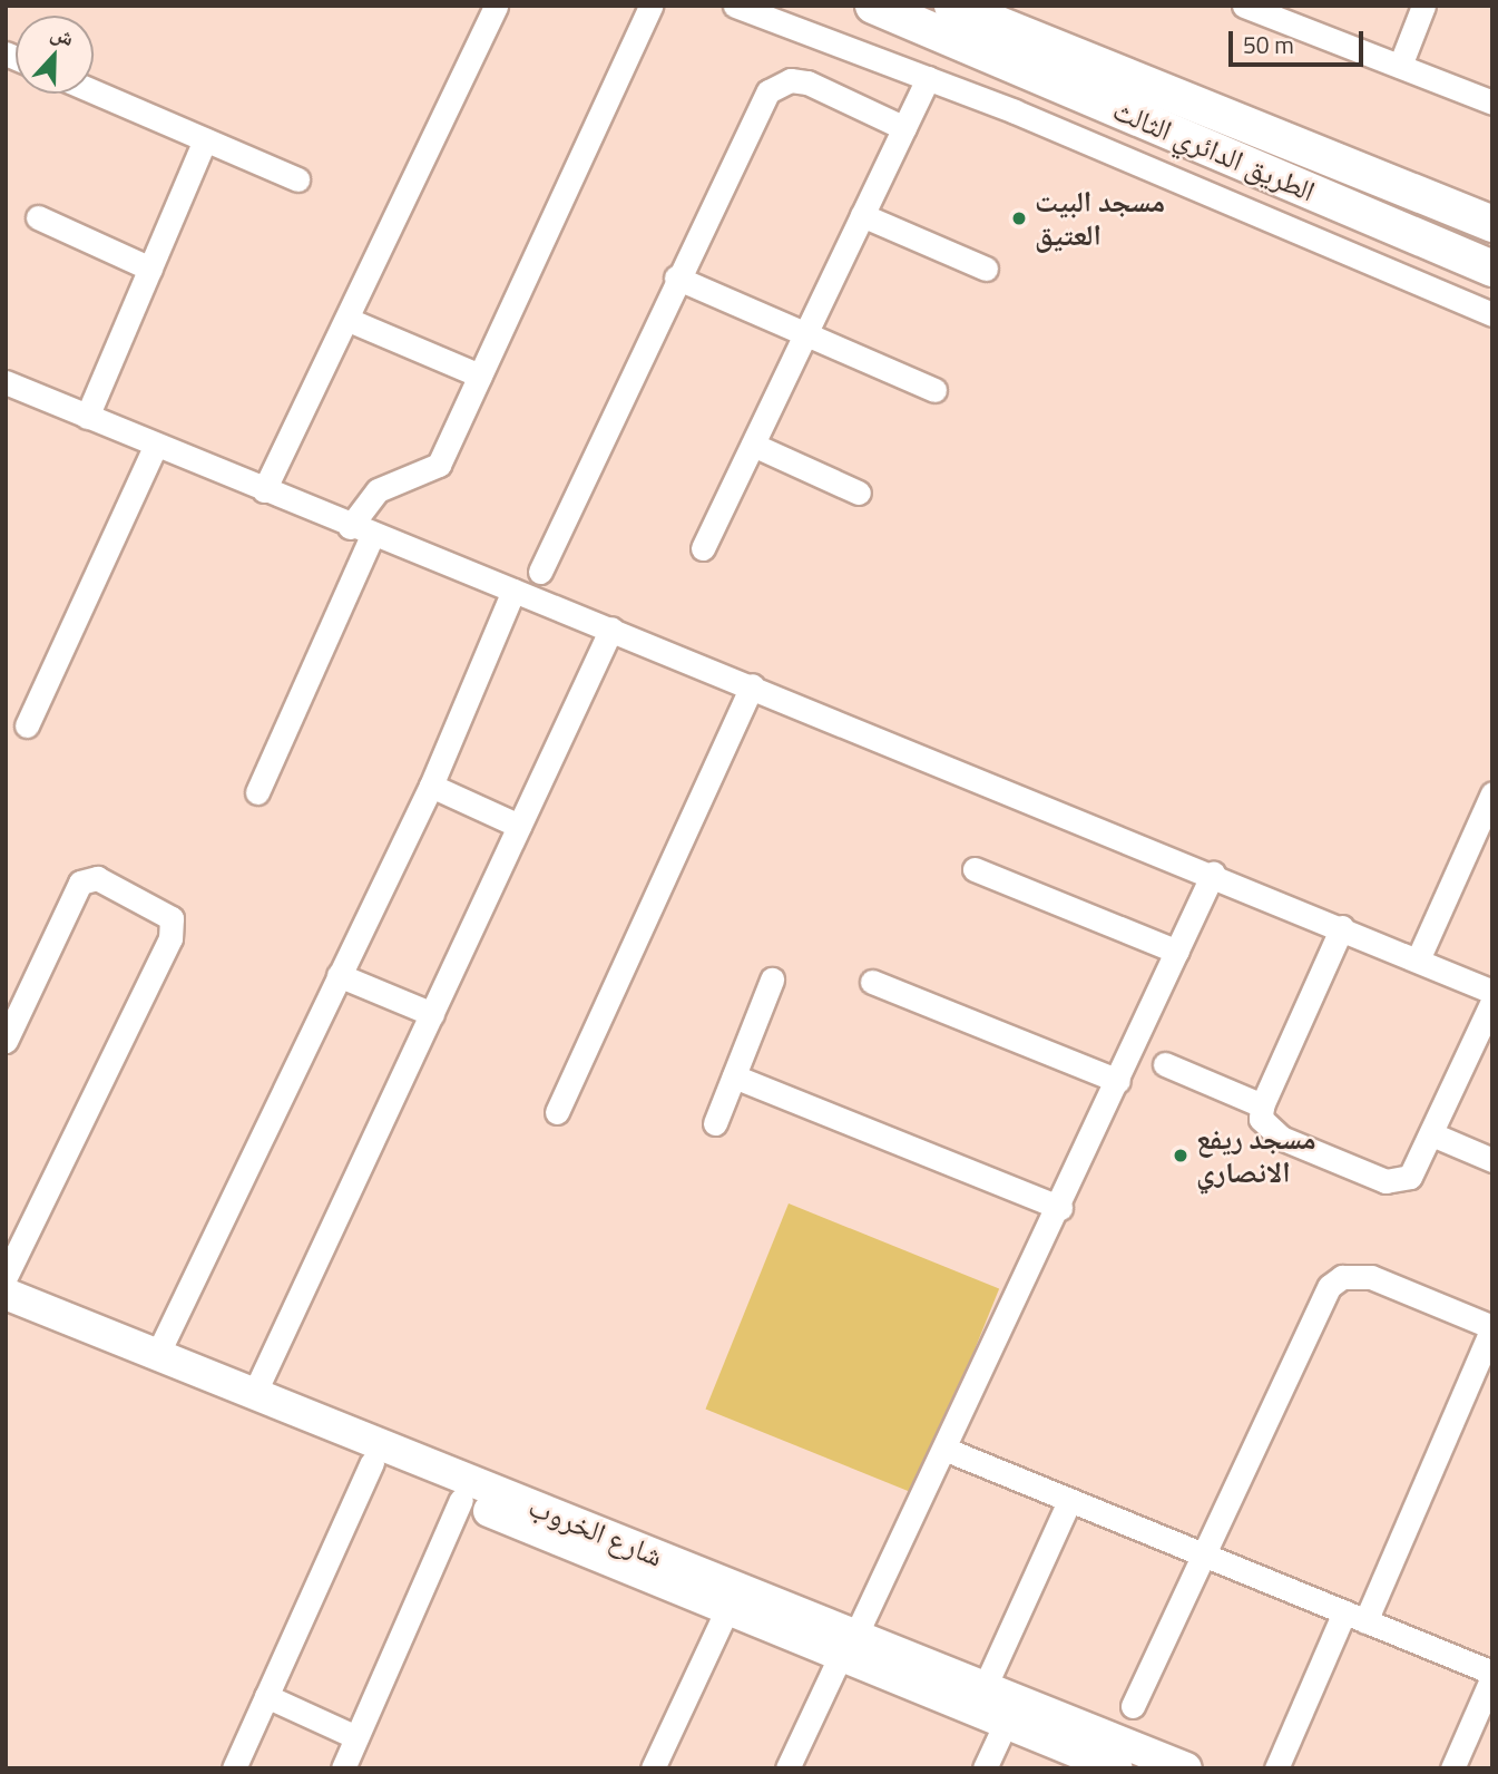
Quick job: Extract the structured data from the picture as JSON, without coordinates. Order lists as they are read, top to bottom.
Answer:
{
  "streets": {
    "highway": ["الطريق الدائري الثالث"],
    "main road": ["شارع الخروب"]
  },
  "places": ["مسجد البيت العتيق", "مسجد ريفع الانصاري"],
  "scale_bar": "50 m",
  "north": "top"
}
